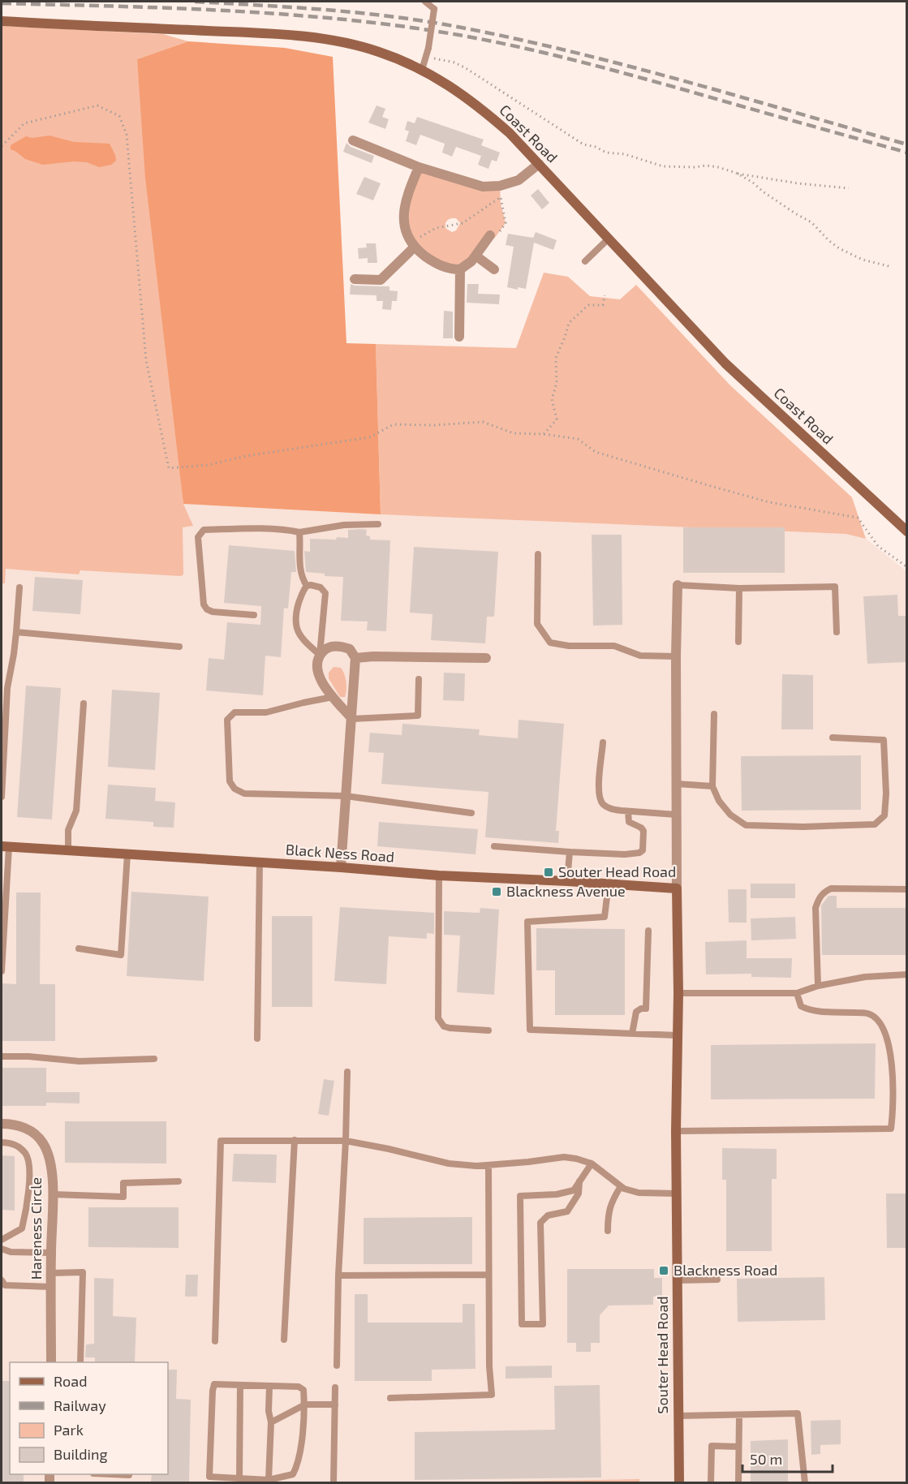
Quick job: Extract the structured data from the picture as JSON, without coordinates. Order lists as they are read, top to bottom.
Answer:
{
  "streets": {
    "street": [
      "Coast Road",
      "Black Ness Road",
      "Hareness Circle",
      "Souter Head Road"
    ]
  },
  "crossings": [
    ["Black Ness Road", "Souter Head Road"]
  ],
  "places": {
    "transit": ["Souter Head Road", "Blackness Avenue", "Blackness Road"]
  },
  "legend": [
    "Road",
    "Railway",
    "Park",
    "Building"
  ],
  "scale_bar": "50 m"
}
